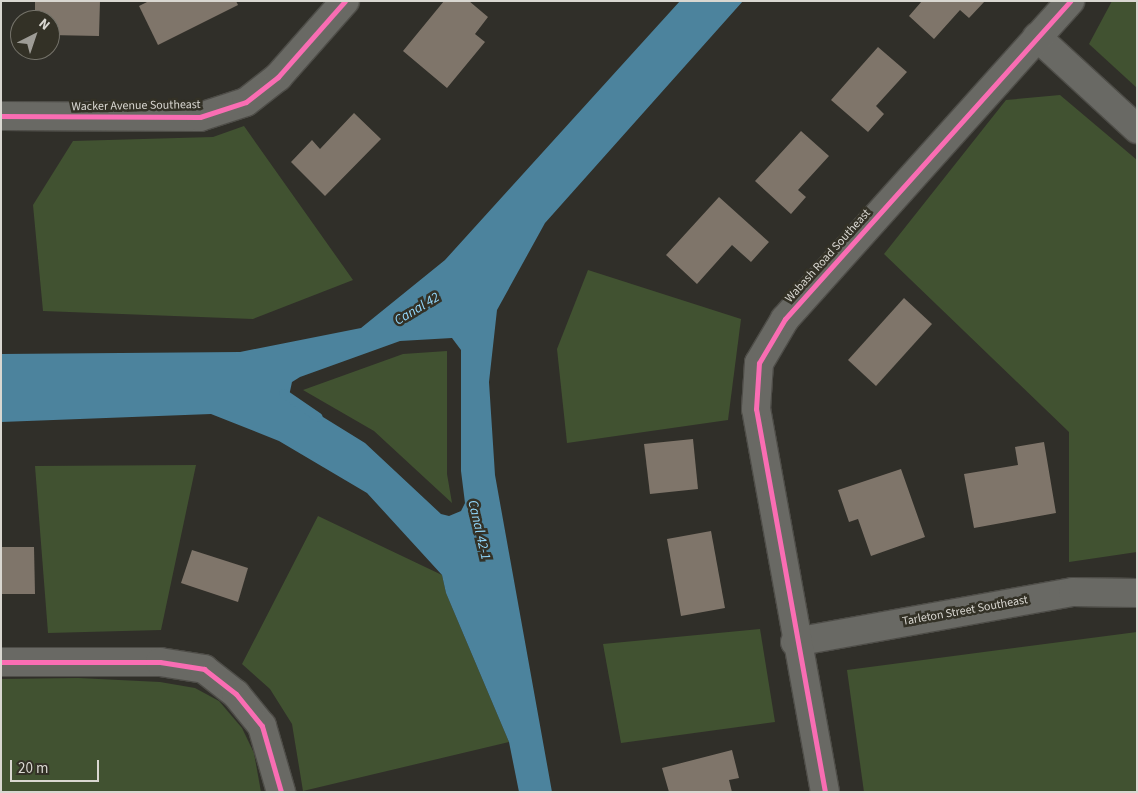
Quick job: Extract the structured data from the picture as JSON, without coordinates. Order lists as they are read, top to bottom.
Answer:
{
  "streets": {
    "street": ["Wacker Avenue Southeast", "Wabash Road Southeast", "Tarleton Street Southeast"]
  },
  "crossings": [
    ["Wabash Road Southeast", "Tarleton Street Southeast"]
  ],
  "water": ["Canal 42", "Canal 42-1"],
  "scale_bar": "20 m",
  "north": "top right"
}
